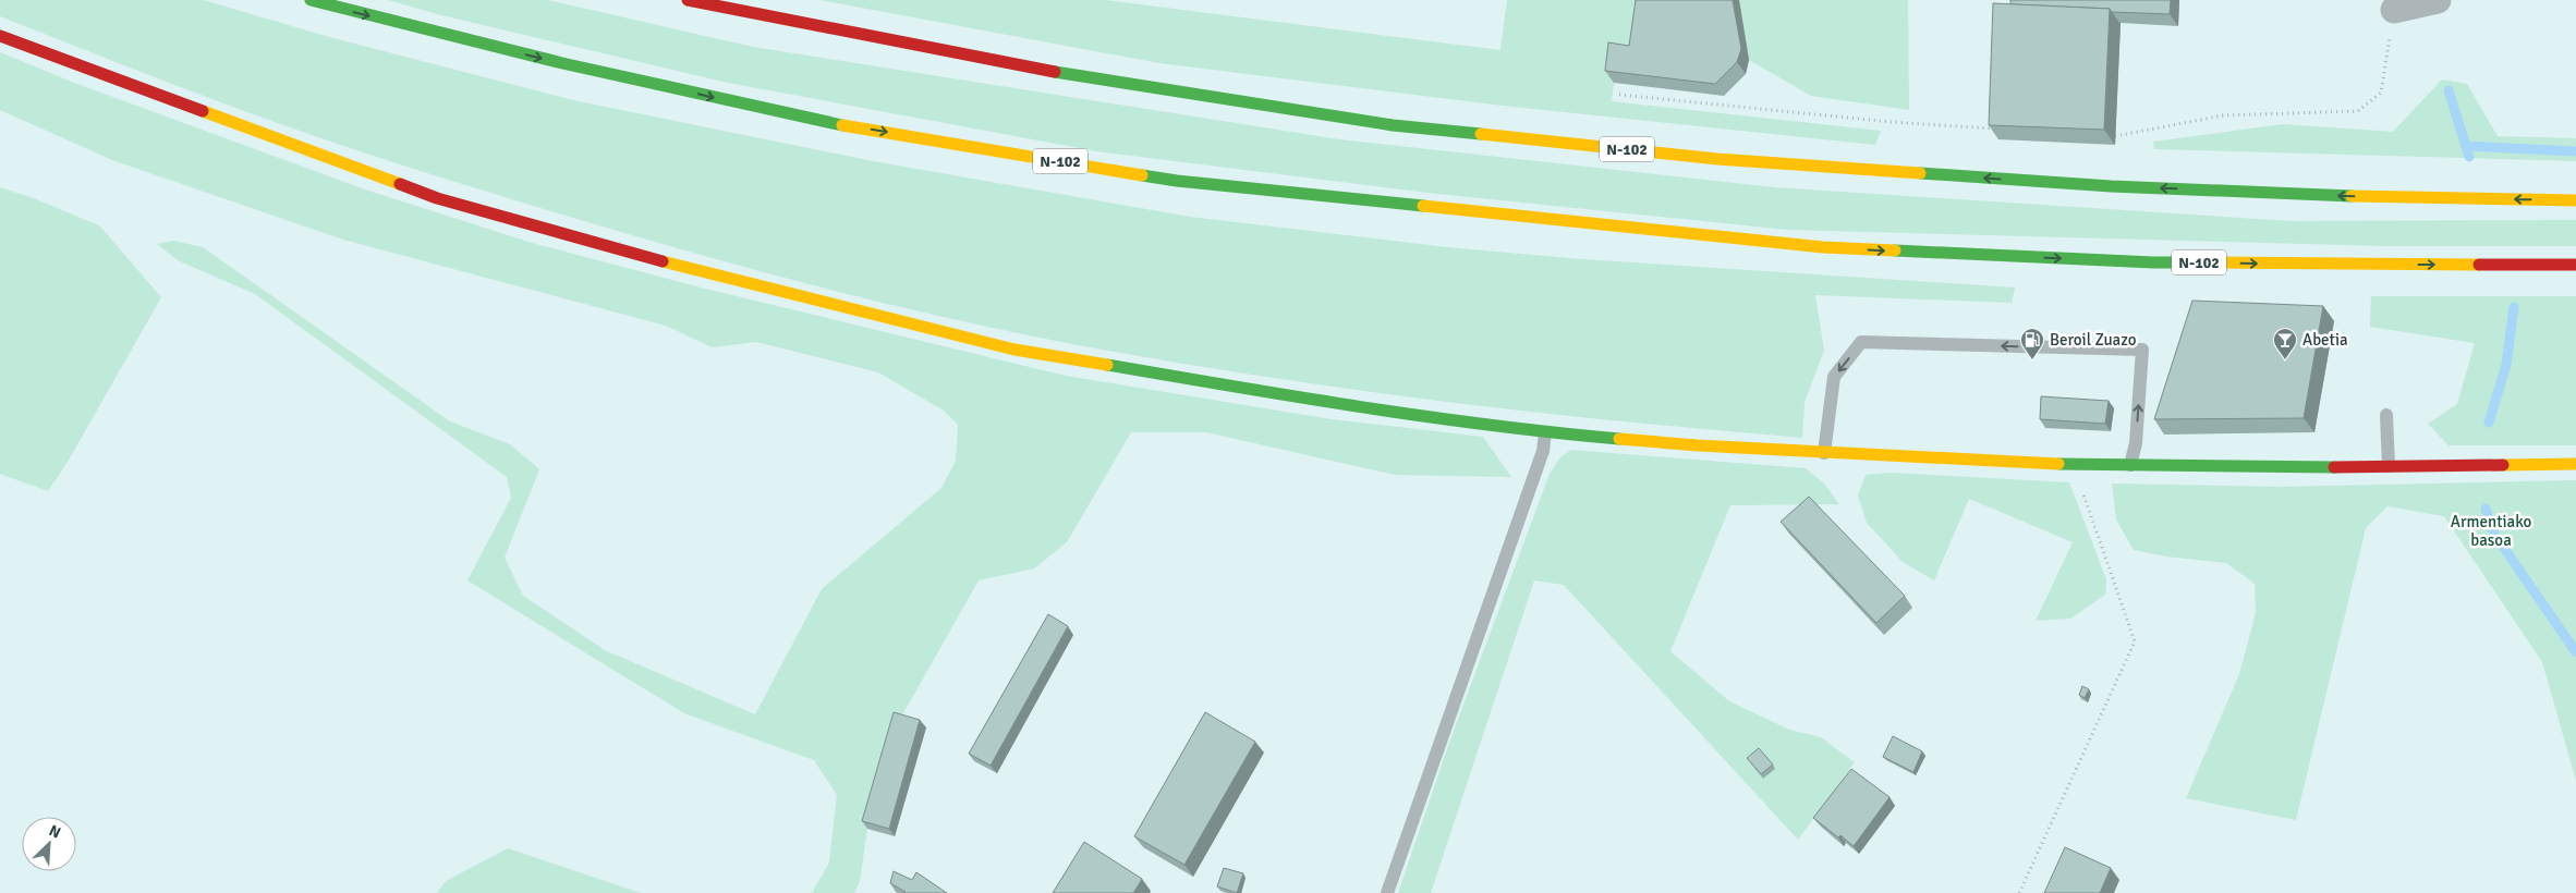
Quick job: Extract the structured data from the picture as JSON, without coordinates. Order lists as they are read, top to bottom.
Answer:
{
  "streets": {
    "main road": ["N-102"]
  },
  "parks": ["Armentiako basoa"],
  "places": {
    "fuel station": ["Beroil Zuazo"],
    "bar": ["Abetia"]
  },
  "north": "top right"
}
